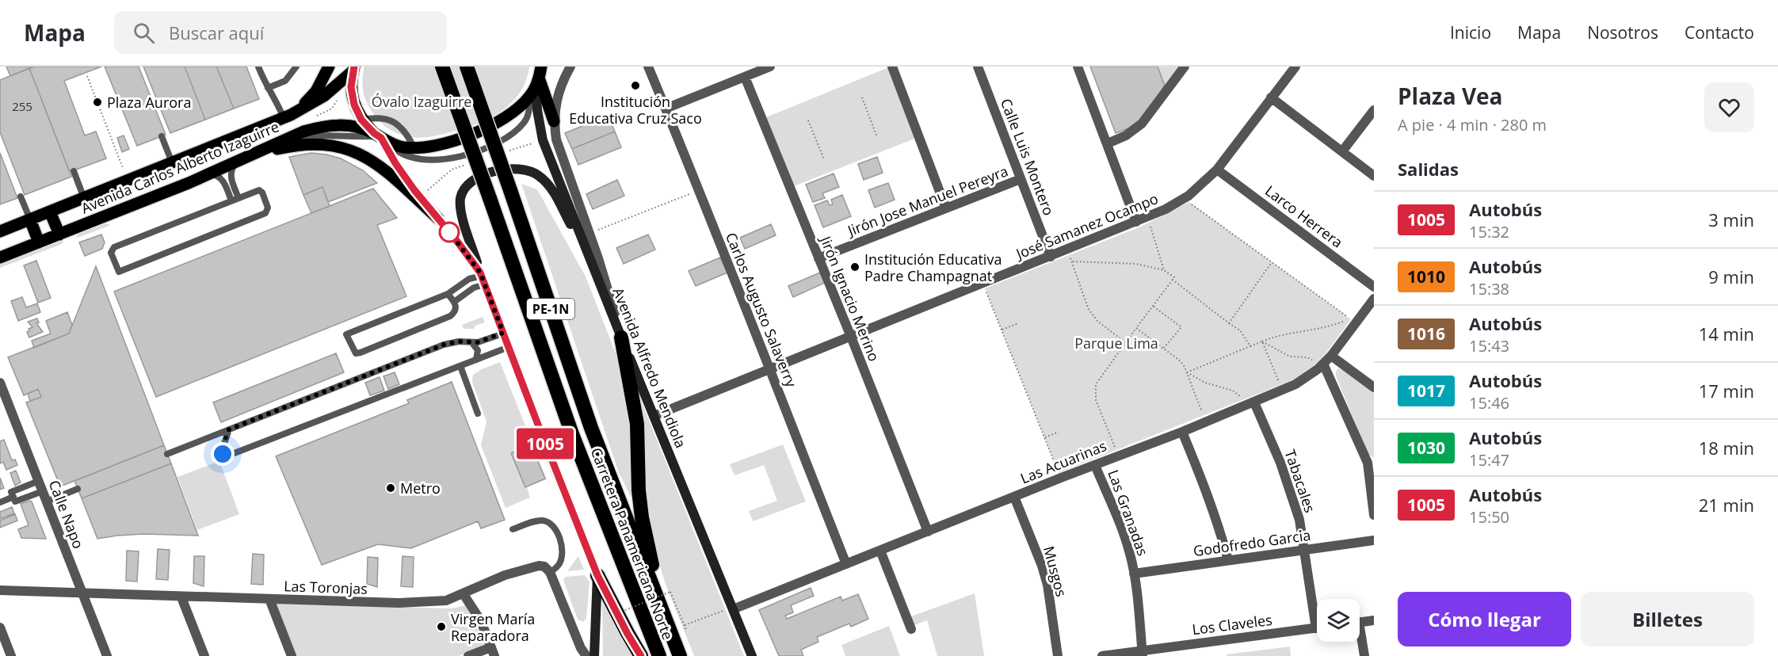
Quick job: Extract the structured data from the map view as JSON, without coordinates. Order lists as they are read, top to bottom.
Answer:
{
  "streets": {
    "highway": ["PE-1N", "Carretera Panamericana Norte"],
    "main road": ["Avenida Carlos Alberto Izaguirre", "Avenida Alfredo Mendiola"],
    "street": [
      "Calle Luis Montero",
      "Jirón Jose Manuel Pereyra",
      "Larco Herrera",
      "José Samanez Ocampo",
      "Jirón Ignacio Merino",
      "Carlos Augusto Salaverry",
      "Las Acuarinas",
      "Tabacales",
      "Las Granadas",
      "Calle Napo",
      "Godofredo Garcia",
      "Musgos",
      "Las Toronjas",
      "Los Claveles"
    ]
  },
  "crossings": [
    ["Calle Luis Montero", "Jirón Jose Manuel Pereyra"],
    ["Calle Luis Montero", "José Samanez Ocampo"],
    ["Avenida Carlos Alberto Izaguirre", "Avenida Alfredo Mendiola"],
    ["Jirón Jose Manuel Pereyra", "Jirón Ignacio Merino"],
    ["Larco Herrera", "José Samanez Ocampo"],
    ["José Samanez Ocampo", "Jirón Ignacio Merino"],
    ["José Samanez Ocampo", "Carlos Augusto Salaverry"],
    ["José Samanez Ocampo", "Avenida Alfredo Mendiola"],
    ["Jirón Ignacio Merino", "Las Acuarinas"],
    ["Carlos Augusto Salaverry", "Las Acuarinas"],
    ["Avenida Alfredo Mendiola", "Las Acuarinas"],
    ["Las Acuarinas", "Tabacales"],
    ["Las Acuarinas", "Las Granadas"],
    ["Las Acuarinas", "Musgos"],
    ["Tabacales", "Godofredo Garcia"],
    ["Las Granadas", "Godofredo Garcia"],
    ["Las Granadas", "Los Claveles"],
    ["Calle Napo", "Las Toronjas"]
  ],
  "parks": ["Óvalo Izaguirre", "Parque Lima"],
  "places": [
    "Institución Educativa Cruz Saco",
    "Plaza Aurora",
    "Institución Educativa Padre Champagnat",
    "Metro",
    "Virgen María Reparadora"
  ],
  "lines": ["bus line 1005"],
  "house_numbers": ["255"],
  "page": {
    "header": "Mapa",
    "search": "Buscar aquí",
    "nav": [
      "Inicio",
      "Mapa",
      "Nosotros",
      "Contacto"
    ],
    "on_map": "1005",
    "heading": [
      ["Plaza Vea", "A pie · 4 min · 280 m"],
      "Salidas"
    ],
    "list": [
      {
        "mark": "1005",
        "name": "Autobús",
        "note": "15:32",
        "value": "3 min"
      },
      {
        "mark": "1010",
        "name": "Autobús",
        "note": "15:38",
        "value": "9 min"
      },
      {
        "mark": "1016",
        "name": "Autobús",
        "note": "15:43",
        "value": "14 min"
      },
      {
        "mark": "1017",
        "name": "Autobús",
        "note": "15:46",
        "value": "17 min"
      },
      {
        "mark": "1030",
        "name": "Autobús",
        "note": "15:47",
        "value": "18 min"
      },
      {
        "mark": "1005",
        "name": "Autobús",
        "note": "15:50",
        "value": "21 min"
      }
    ],
    "buttons": ["Cómo llegar", "Billetes"]
  }
}
